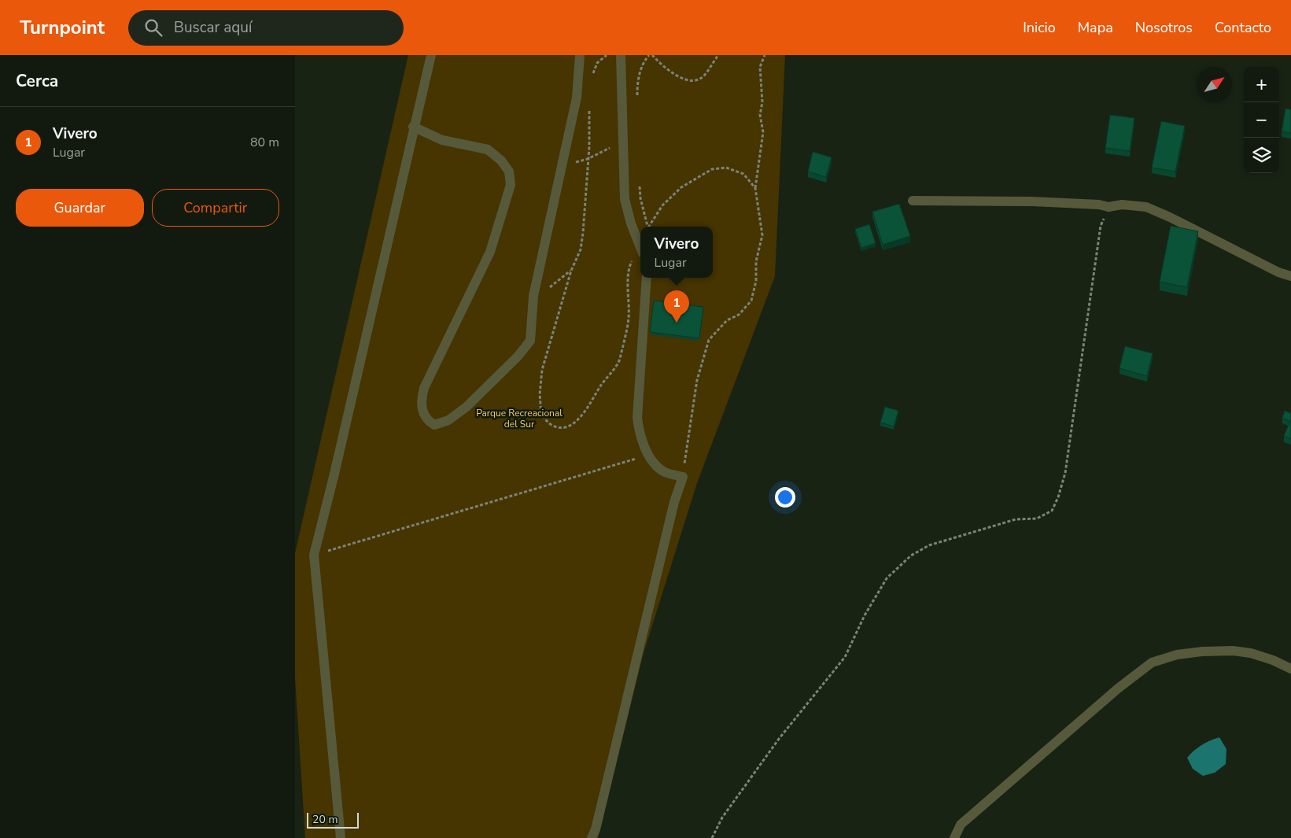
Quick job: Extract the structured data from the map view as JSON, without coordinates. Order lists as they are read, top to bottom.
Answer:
{
  "parks": ["Parque Recreacional del Sur"],
  "scale_bar": "20 m",
  "north": "top right",
  "page": {
    "header": "Turnpoint",
    "search": "Buscar aquí",
    "nav": [
      "Inicio",
      "Mapa",
      "Nosotros",
      "Contacto"
    ],
    "heading": "Cerca",
    "map_buttons": ["+", "−"],
    "list": [
      {
        "mark": "1",
        "name": "Vivero",
        "note": "Lugar",
        "value": "80 m"
      }
    ],
    "buttons": ["Guardar", "Compartir"],
    "popup": ["Vivero", "Lugar"],
    "pins": "1",
    "scale": "20 m"
  }
}
